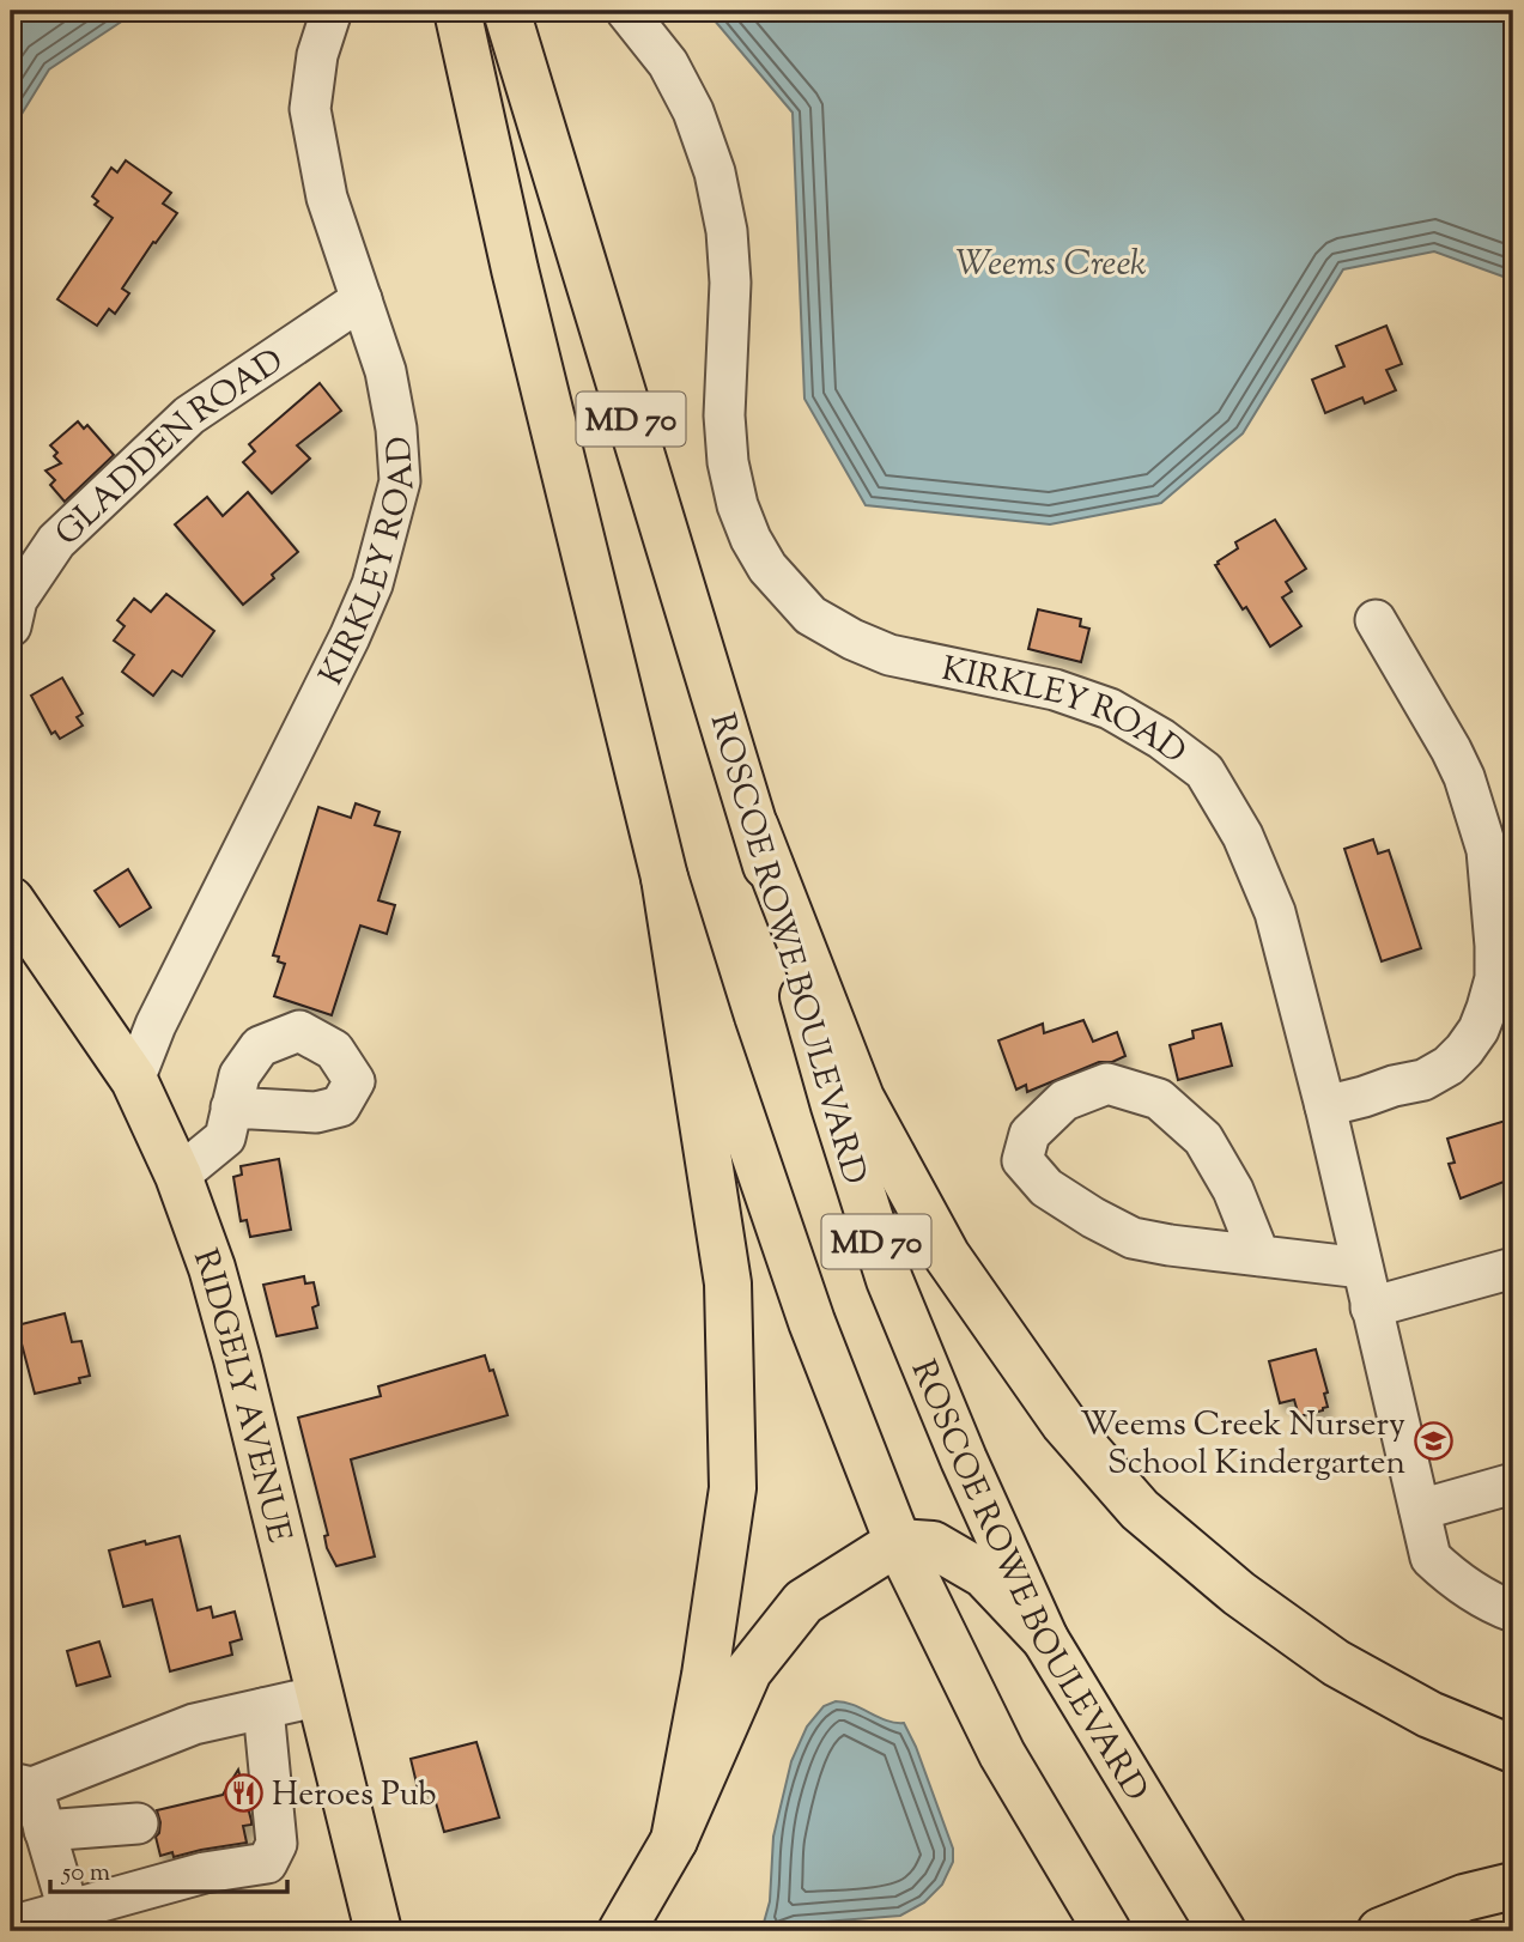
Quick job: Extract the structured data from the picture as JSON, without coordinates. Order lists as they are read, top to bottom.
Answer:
{
  "streets": {
    "main road": ["MD 70", "ROSCOE ROWE BOULEVARD", "RIDGELY AVENUE"],
    "street": ["GLADDEN ROAD", "KIRKLEY ROAD"]
  },
  "crossings": [
    ["GLADDEN ROAD", "KIRKLEY ROAD"],
    ["KIRKLEY ROAD", "RIDGELY AVENUE"]
  ],
  "water": ["Weems Creek"],
  "places": {
    "school or university": ["Weems Creek Nursery School Kindergarten"],
    "restaurant": ["Heroes Pub"]
  },
  "scale_bar": "50 m"
}
